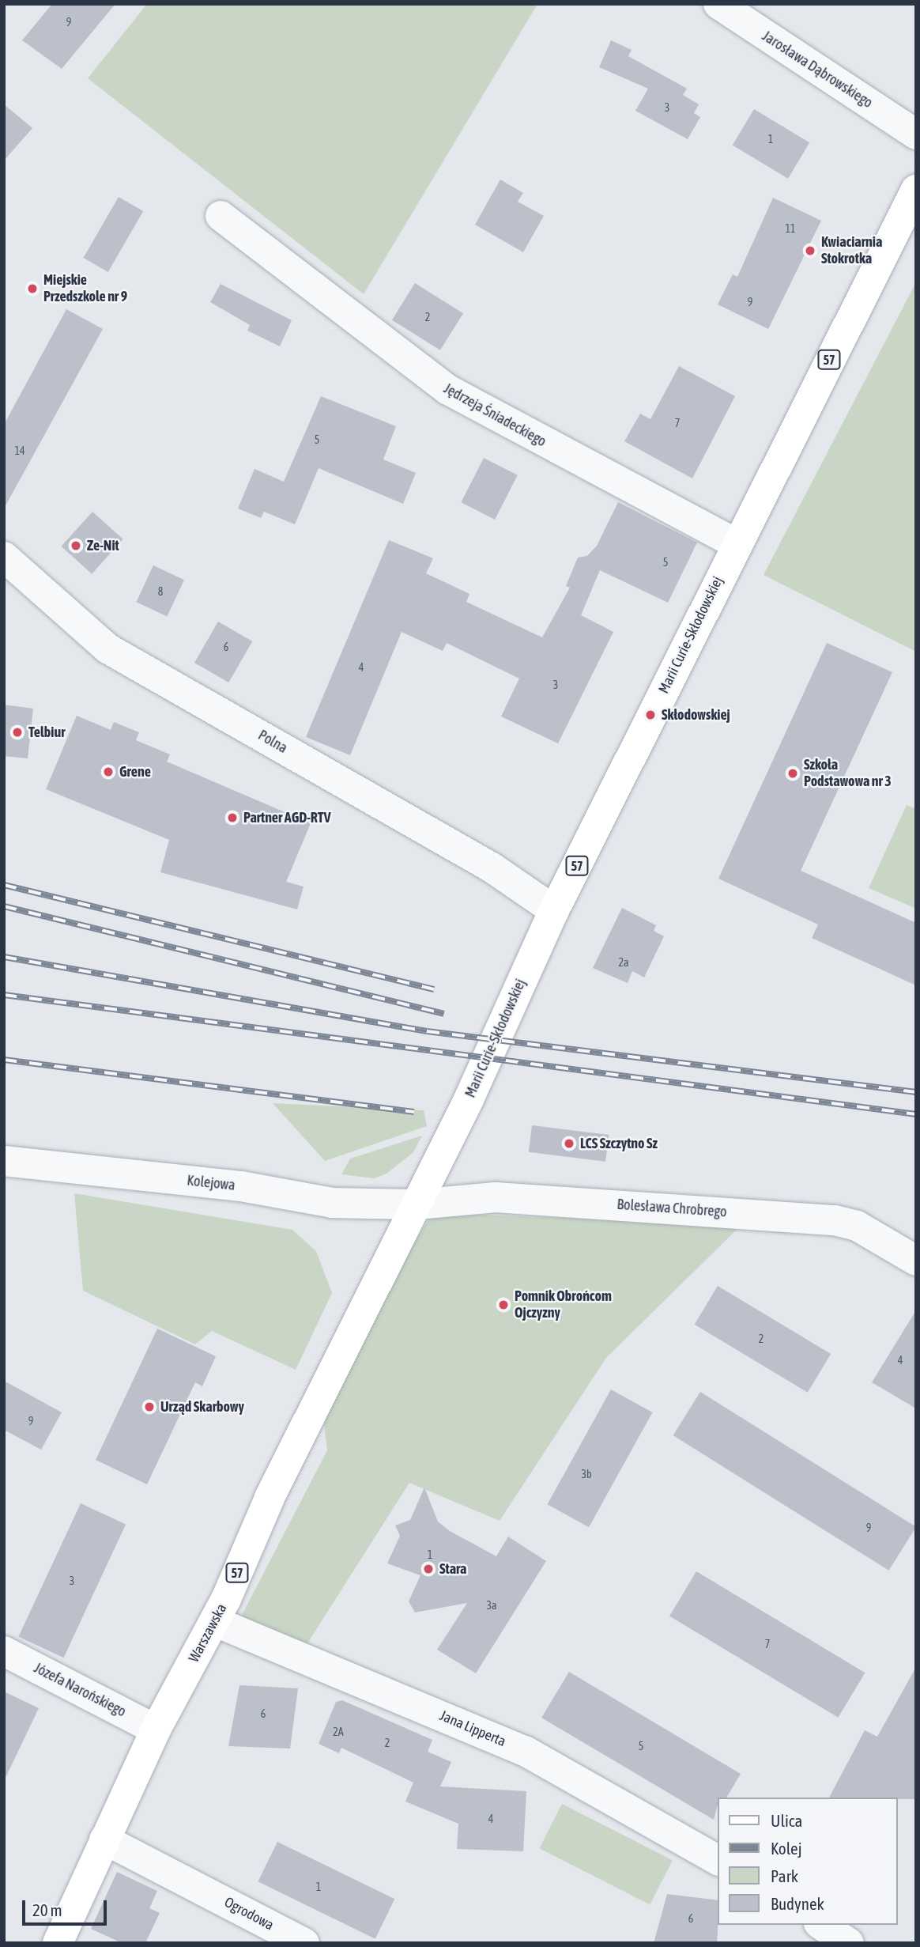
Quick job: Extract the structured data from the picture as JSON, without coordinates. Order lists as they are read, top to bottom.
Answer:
{
  "streets": {
    "main road": ["57", "Marii Curie-Skłodowskiej", "Warszawska"],
    "street": [
      "Jarosława Dąbrowskiego",
      "Jędrzeja Śniadeckiego",
      "Polna",
      "Kolejowa",
      "Bolesława Chrobrego",
      "Józefa Narońskiego",
      "Jana Lipperta",
      "Ogrodowa"
    ]
  },
  "crossings": [
    ["Jędrzeja Śniadeckiego", "Marii Curie-Skłodowskiej"],
    ["Marii Curie-Skłodowskiej", "Polna"],
    ["Marii Curie-Skłodowskiej", "Kolejowa"],
    ["Marii Curie-Skłodowskiej", "Bolesława Chrobrego"],
    ["Marii Curie-Skłodowskiej", "Warszawska"],
    ["Kolejowa", "Bolesława Chrobrego"],
    ["Kolejowa", "Warszawska"],
    ["Bolesława Chrobrego", "Warszawska"],
    ["Warszawska", "Józefa Narońskiego"],
    ["Warszawska", "Jana Lipperta"],
    ["Warszawska", "Ogrodowa"]
  ],
  "places": [
    "Kwiaciarnia Stokrotka",
    "Miejskie Przedszkole nr 9",
    "Ze-Nit",
    "Skłodowskiej",
    "Telbiur",
    "Grene",
    "Szkoła Podstawowa nr 3",
    "Partner AGD-RTV",
    "LCS Szczytno Sz",
    "Pomnik Obrońcom Ojczyzny",
    "Urząd Skarbowy",
    "Stara"
  ],
  "house_numbers": [
    "9",
    "3",
    "1",
    "11",
    "9",
    "2",
    "7",
    "5",
    "14",
    "5",
    "8",
    "6",
    "4",
    "3",
    "2a",
    "2",
    "4",
    "9",
    "3b",
    "9",
    "1",
    "3",
    "3a",
    "7",
    "6",
    "2A",
    "2",
    "5",
    "4",
    "1",
    "6"
  ],
  "legend": [
    "Ulica",
    "Kolej",
    "Park",
    "Budynek"
  ],
  "scale_bar": "20 m"
}
